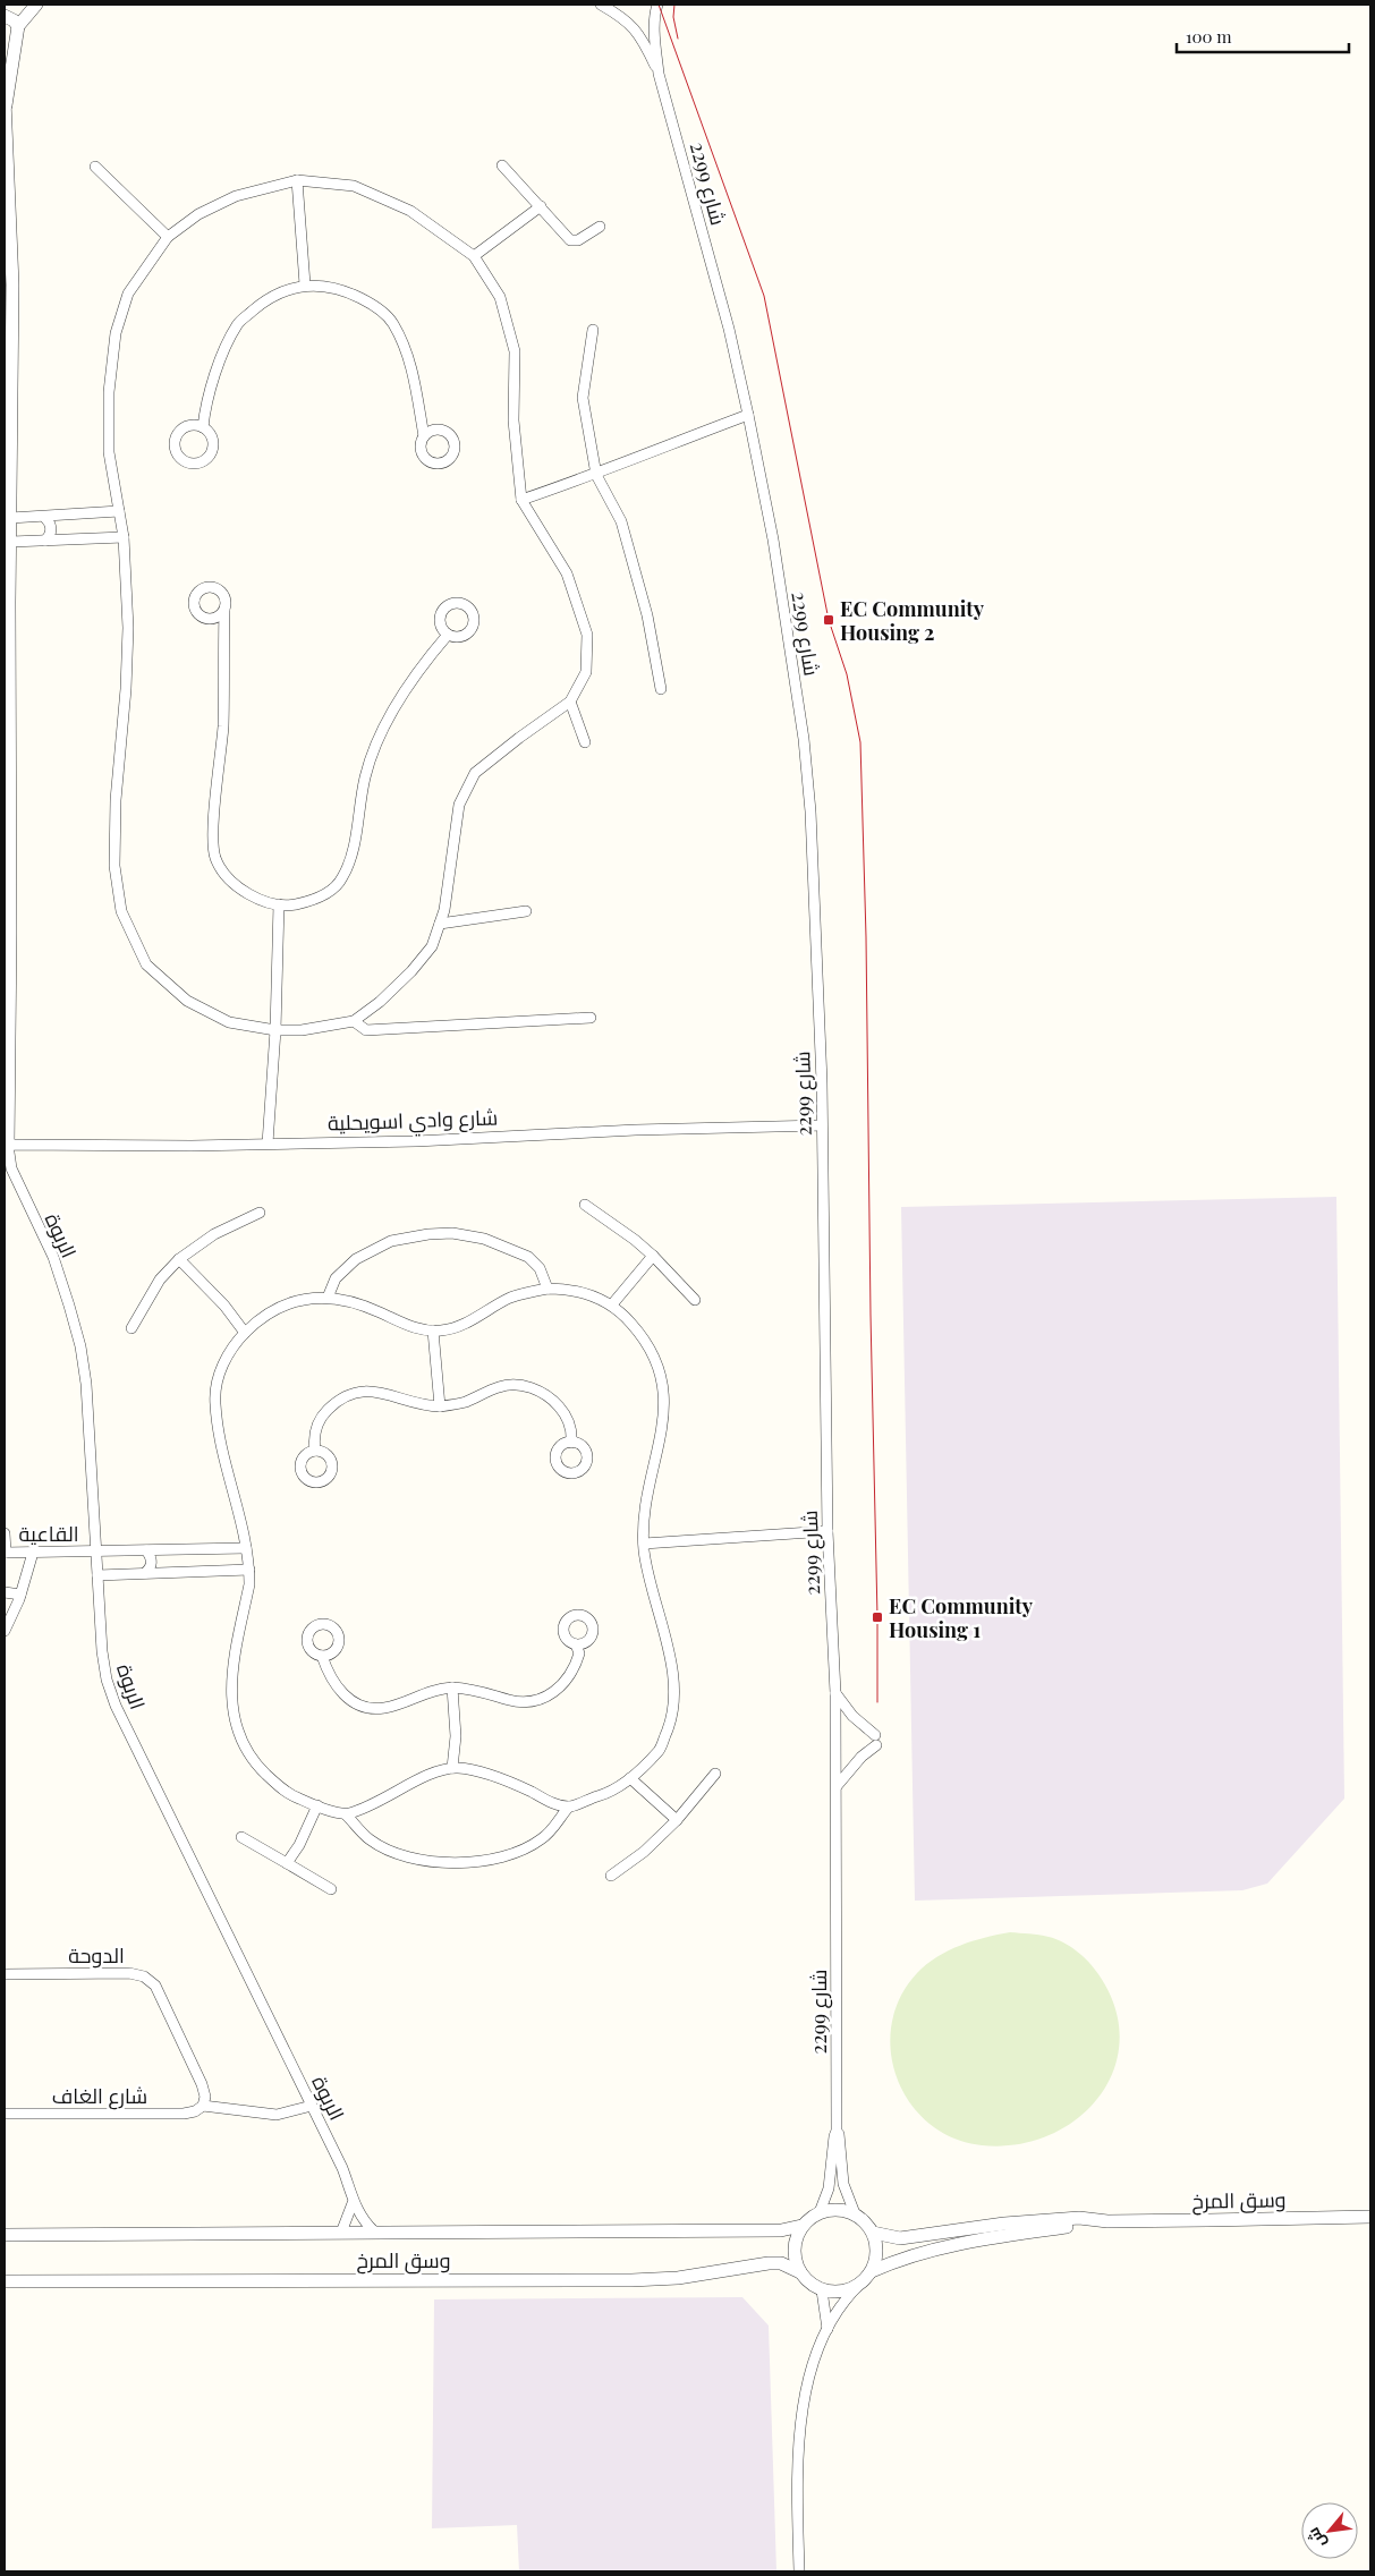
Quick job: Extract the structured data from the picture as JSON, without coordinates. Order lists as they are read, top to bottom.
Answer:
{
  "streets": {
    "street": [
      "شارع 2299",
      "شارع وادي اسويحلية",
      "الربوة",
      "القاعية",
      "الدوحة",
      "شارع الغاف",
      "وسق المرخ"
    ]
  },
  "crossings": [
    ["شارع 2299", "شارع وادي اسويحلية"],
    ["شارع 2299", "وسق المرخ"],
    ["شارع وادي اسويحلية", "الربوة"],
    ["الربوة", "القاعية"],
    ["الربوة", "وسق المرخ"],
    ["الدوحة", "شارع الغاف"]
  ],
  "places": {
    "transit": ["EC Community Housing 2", "EC Community Housing 1"]
  },
  "scale_bar": "100 m",
  "north": "bottom left"
}
